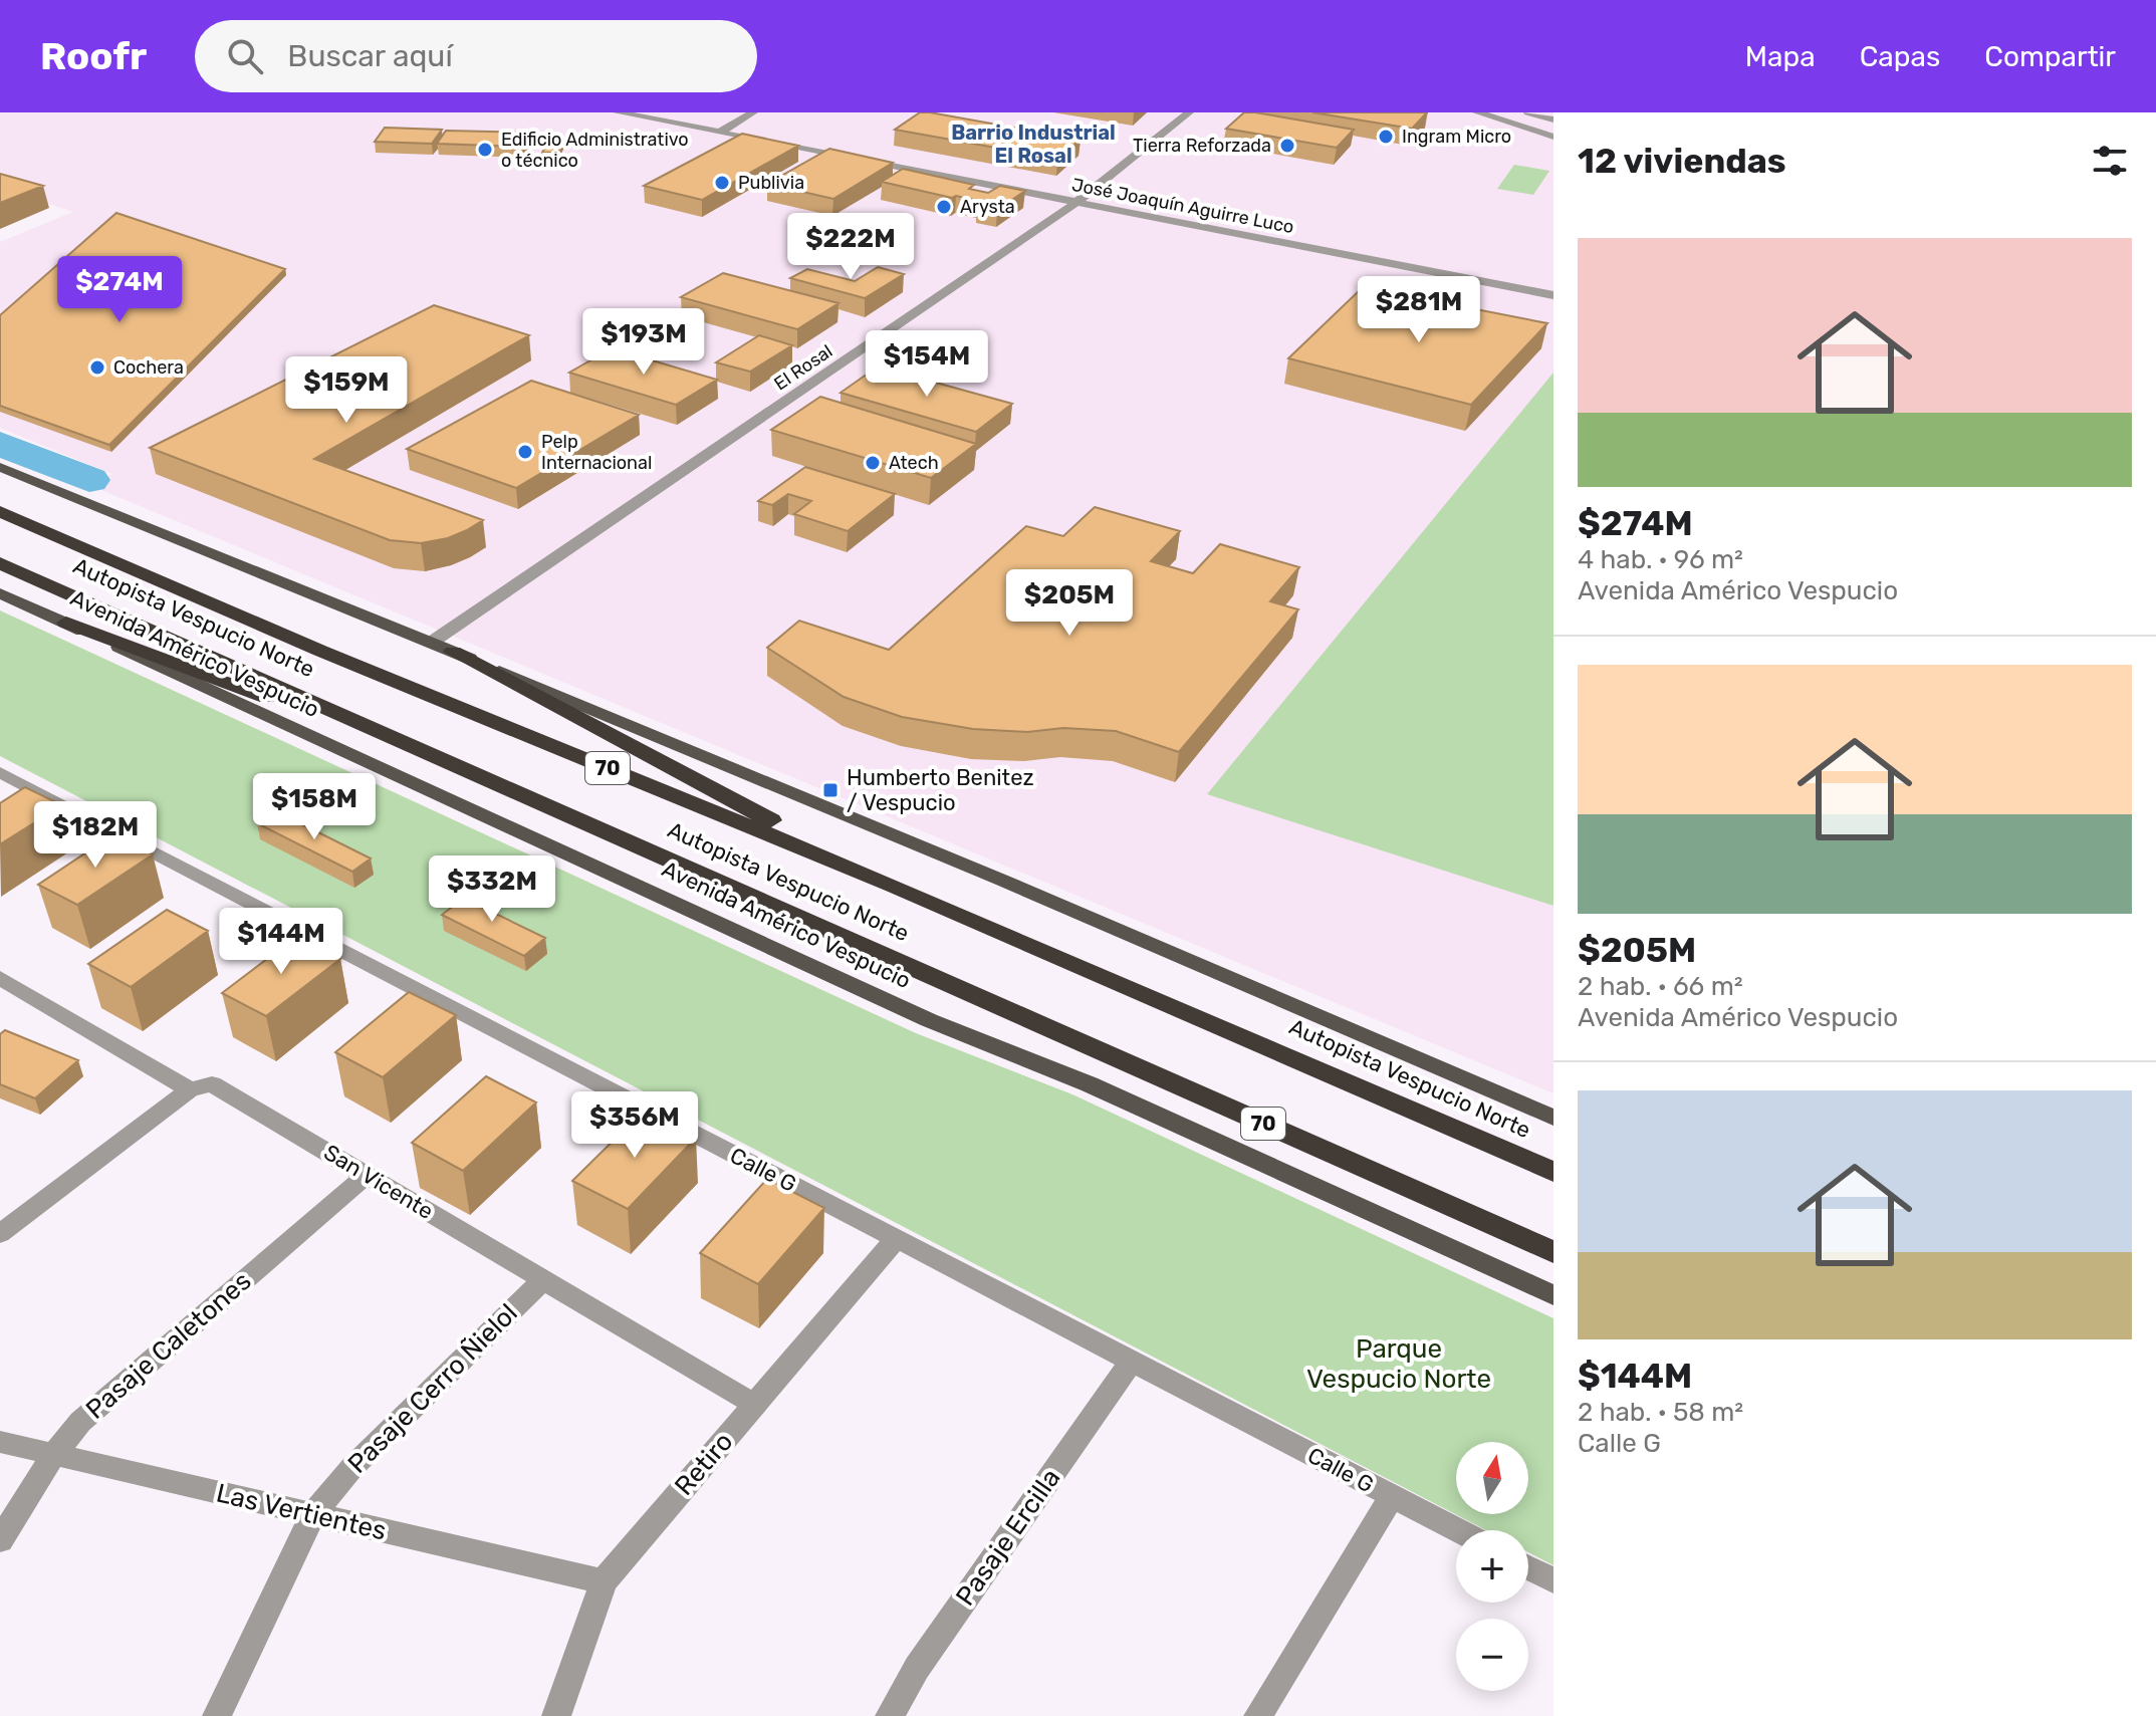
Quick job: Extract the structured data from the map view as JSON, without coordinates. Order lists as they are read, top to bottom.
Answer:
{
  "streets": {
    "highway": ["Autopista Vespucio Norte", "70"],
    "main road": ["Avenida Américo Vespucio"],
    "street": [
      "José Joaquín Aguirre Luco",
      "El Rosal",
      "Calle G",
      "San Vicente",
      "Pasaje Caletones",
      "Pasaje Cerro Ñielol",
      "Retiro",
      "Las Vertientes",
      "Pasaje Ercilla"
    ]
  },
  "crossings": [
    ["José Joaquín Aguirre Luco", "El Rosal"],
    ["Calle G", "Retiro"],
    ["Calle G", "Pasaje Ercilla"],
    ["San Vicente", "Pasaje Caletones"],
    ["San Vicente", "Pasaje Cerro Ñielol"],
    ["San Vicente", "Retiro"],
    ["Pasaje Caletones", "Las Vertientes"],
    ["Pasaje Cerro Ñielol", "Las Vertientes"],
    ["Retiro", "Las Vertientes"]
  ],
  "districts": ["Barrio Industrial El Rosal"],
  "parks": ["Parque Vespucio Norte"],
  "places": {
    "other": [
      "Ingram Micro",
      "Tierra Reforzada",
      "Edificio Administrativo o técnico",
      "Publivia",
      "Arysta",
      "Cochera",
      "Pelp Internacional",
      "Atech"
    ],
    "transit": ["Humberto Benitez / Vespucio"]
  },
  "north": "top",
  "page": {
    "header": "Roofr",
    "search": "Buscar aquí",
    "nav": ["Mapa", "Capas", "Compartir"],
    "heading": "12 viviendas",
    "list": [
      {
        "name": "$274M",
        "note": "4 hab. · 96 m² · Avenida Américo Vespucio"
      },
      {
        "name": "$205M",
        "note": "2 hab. · 66 m² · Avenida Américo Vespucio"
      },
      {
        "name": "$144M",
        "note": "2 hab. · 58 m² · Calle G"
      }
    ],
    "price": [
      "$222M",
      "$274M",
      "$281M",
      "$193M",
      "$154M",
      "$159M",
      "$205M",
      "$158M",
      "$182M",
      "$332M",
      "$144M",
      "$356M"
    ],
    "map_buttons": ["+", "−"]
  }
}
